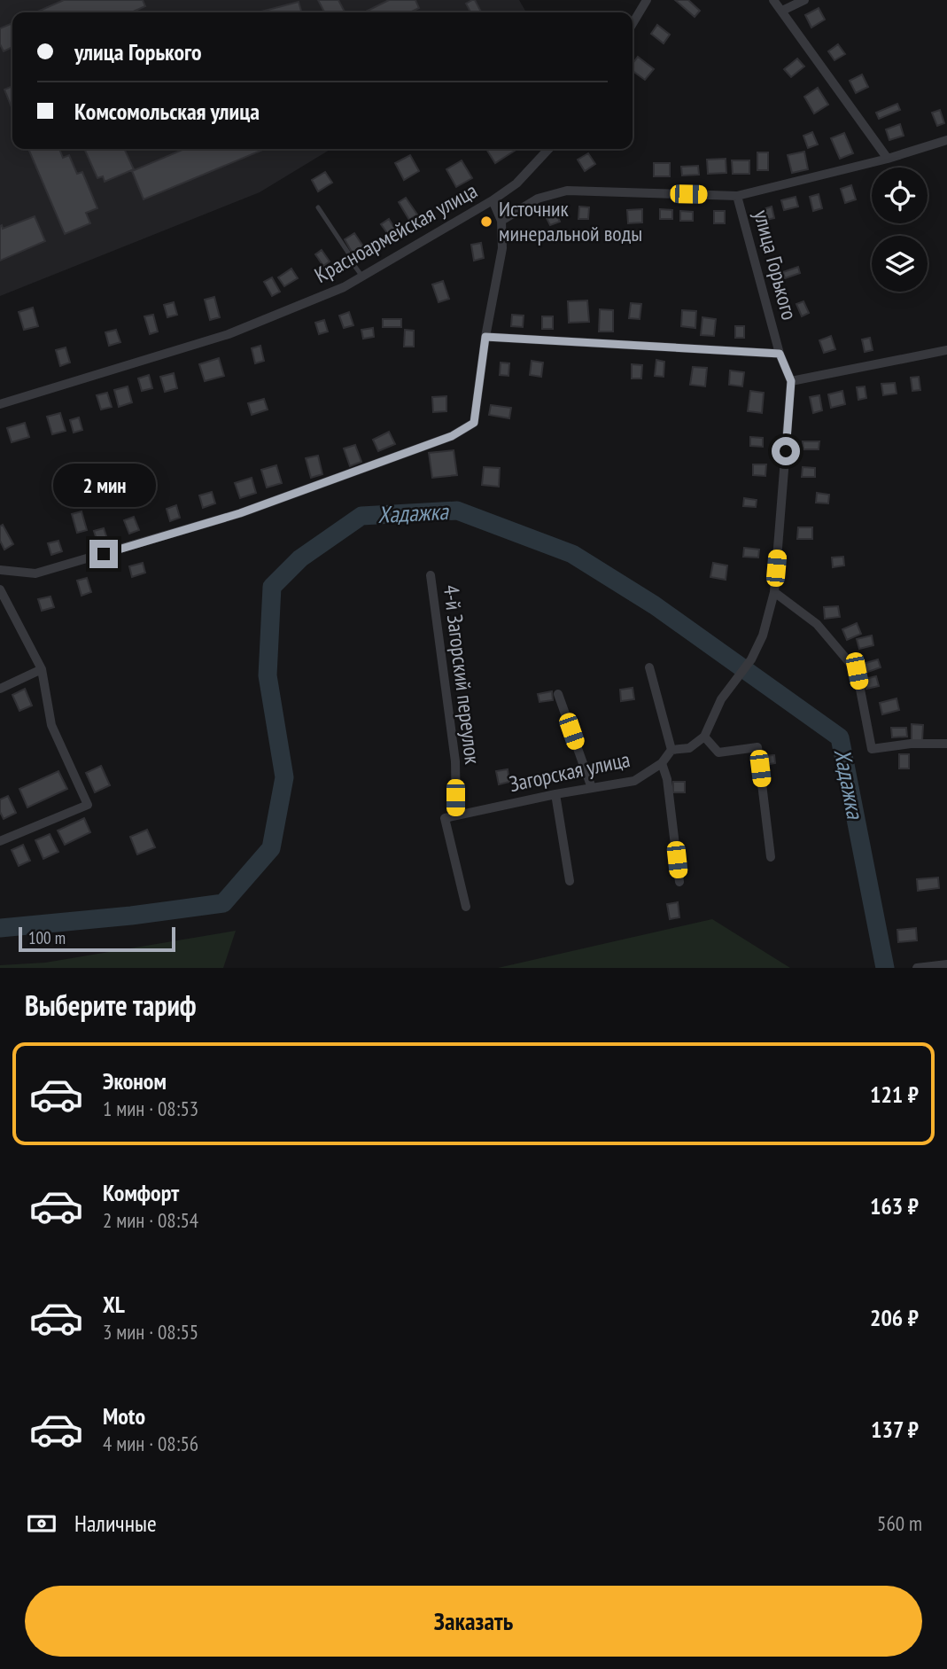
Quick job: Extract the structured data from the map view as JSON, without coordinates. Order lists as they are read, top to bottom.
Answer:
{
  "streets": {
    "street": [
      "Красноармейская улица",
      "улица Горького",
      "4-й Загорский переулок",
      "Загорская улица"
    ]
  },
  "crossings": [
    ["Красноармейская улица", "улица Горького"],
    ["4-й Загорский переулок", "Загорская улица"]
  ],
  "water": ["Хадажка"],
  "places": ["Источник минеральной воды"],
  "scale_bar": "100 m",
  "page": {
    "banner": ["улица Горького", "Комсомольская улица"],
    "bubble": "2 мин",
    "scale": "100 m",
    "heading": "Выберите тариф",
    "list": [
      {
        "name": "Эконом",
        "note": "1 мин · 08:53",
        "value": "121 ₽"
      },
      {
        "name": "Комфорт",
        "note": "2 мин · 08:54",
        "value": "163 ₽"
      },
      {
        "name": "XL",
        "note": "3 мин · 08:55",
        "value": "206 ₽"
      },
      {
        "name": "Moto",
        "note": "4 мин · 08:56",
        "value": "137 ₽"
      }
    ],
    "pay": ["Наличные", "560 m"],
    "buttons": "Заказать"
  }
}
